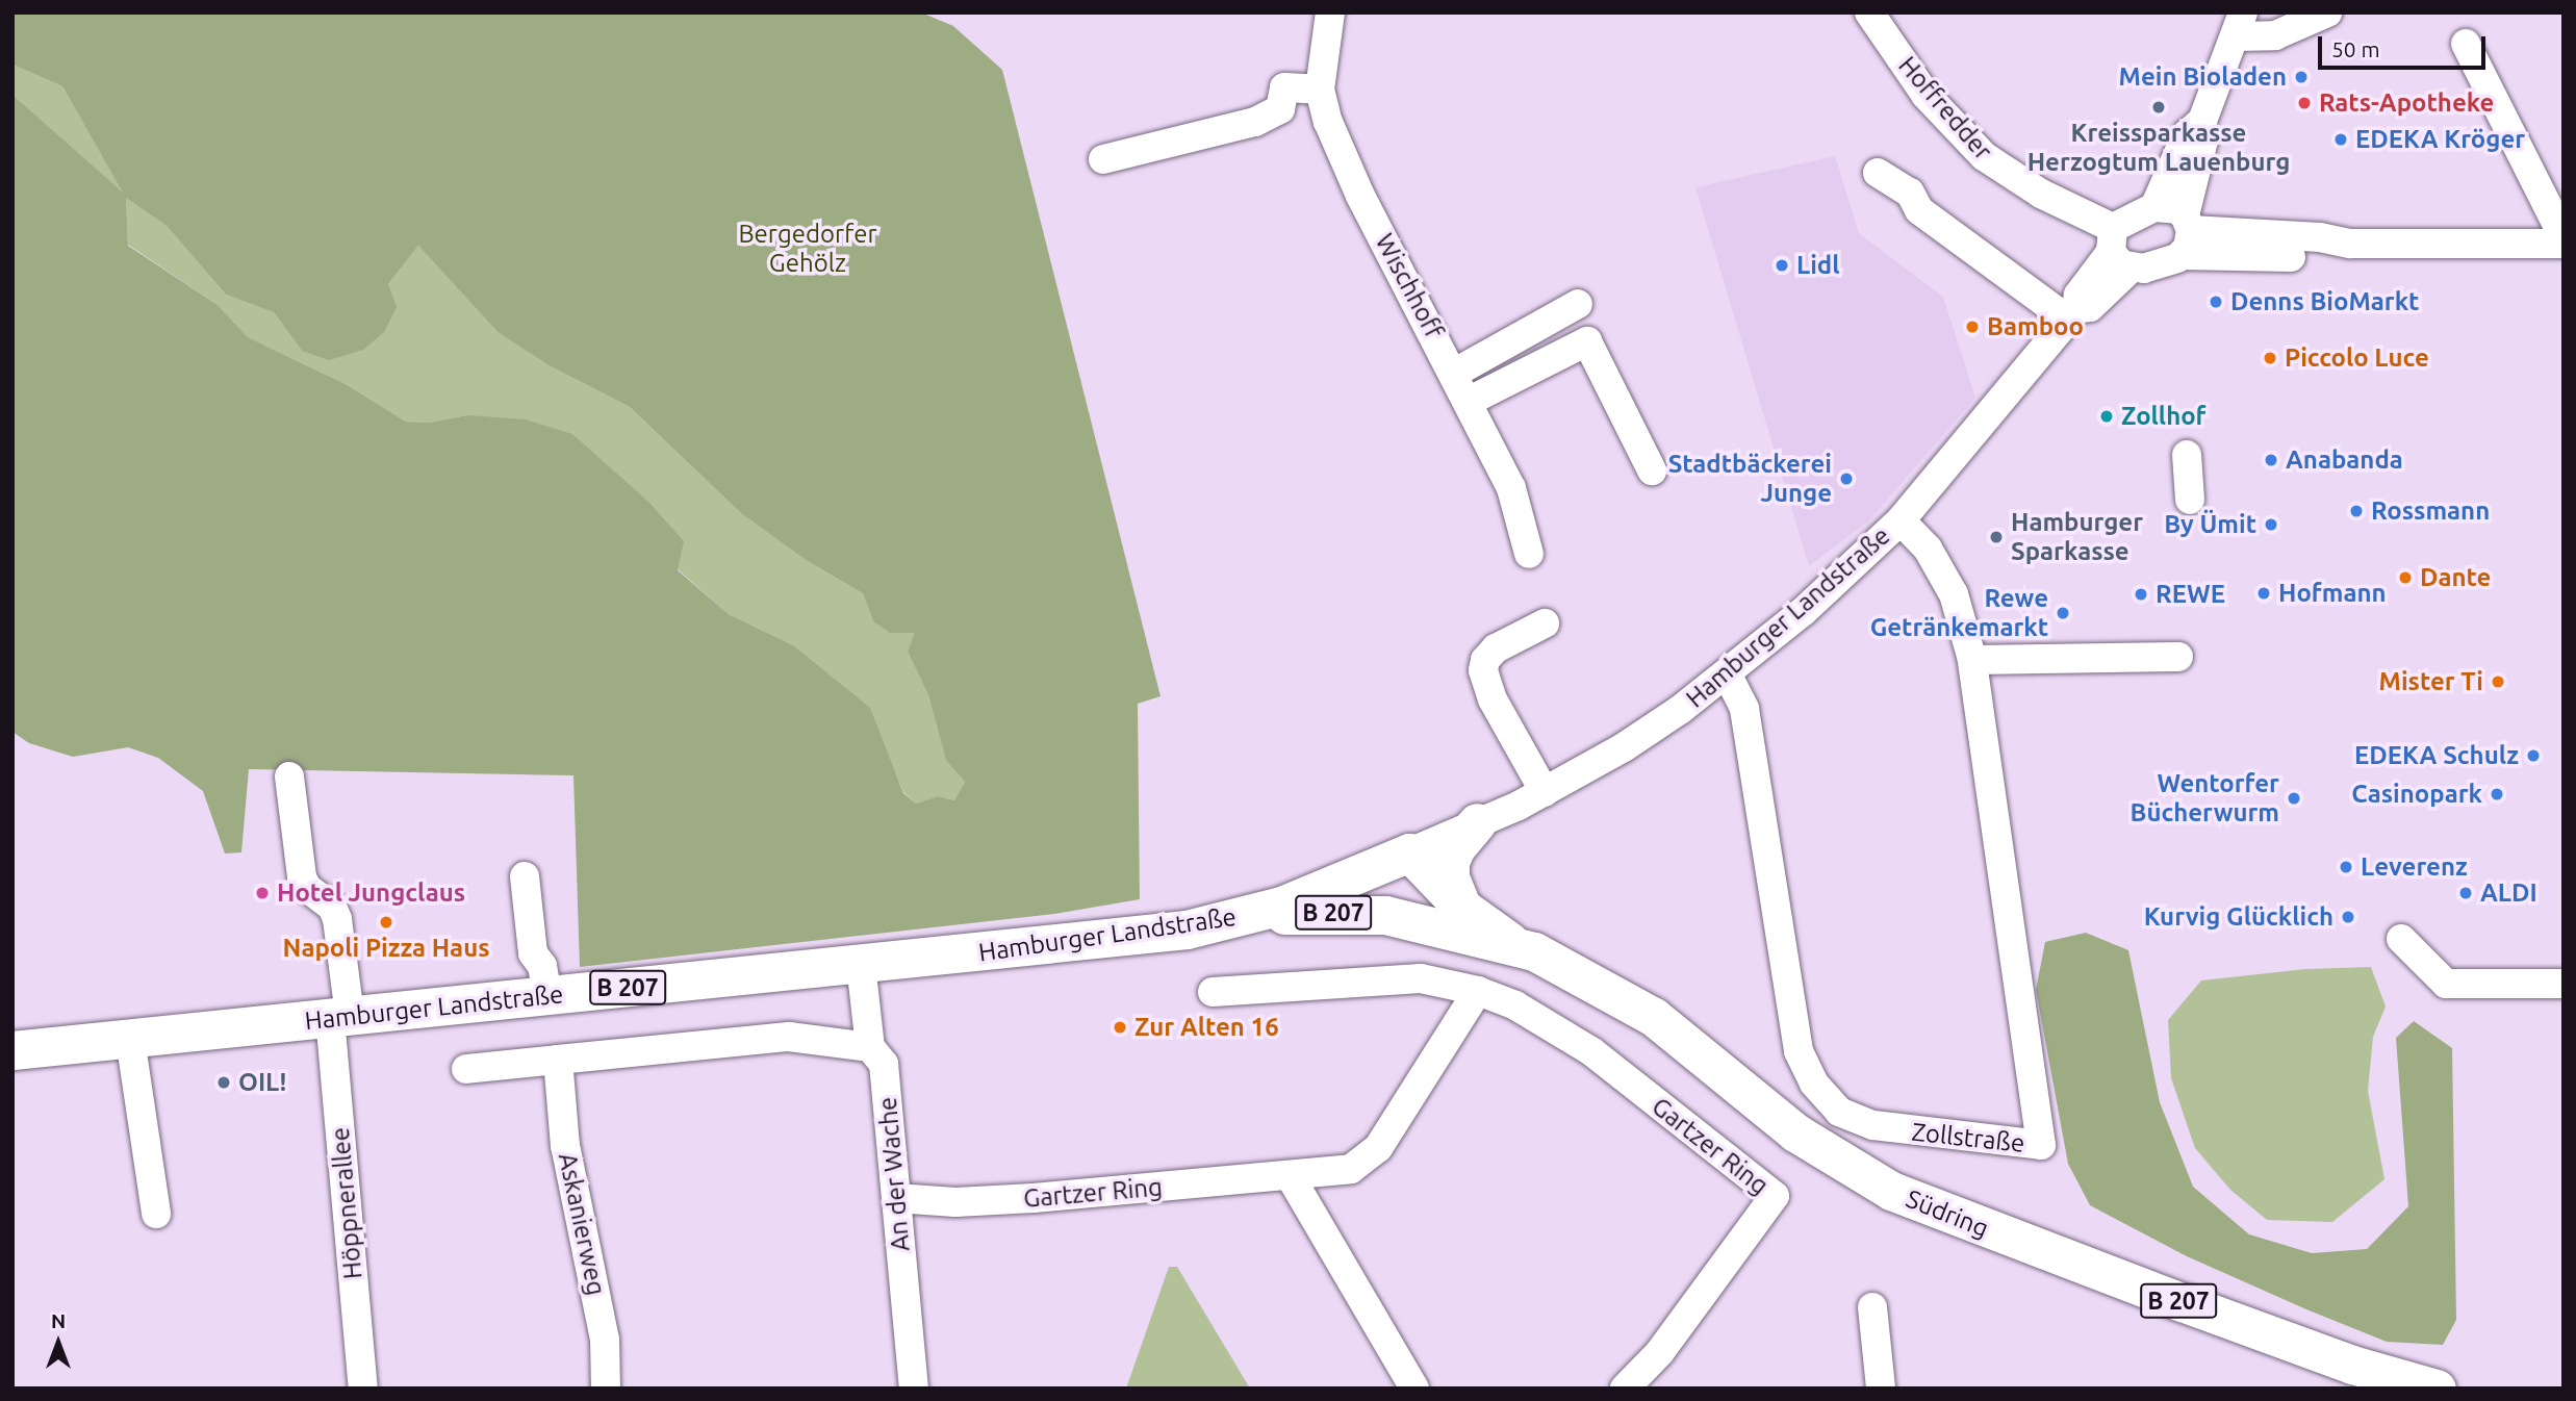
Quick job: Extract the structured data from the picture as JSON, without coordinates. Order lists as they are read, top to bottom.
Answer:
{
  "streets": {
    "main road": ["Hamburger Landstraße", "B 207", "Südring"],
    "street": [
      "Hoffredder",
      "Wischhoff",
      "Zollstraße",
      "Gartzer Ring",
      "An der Wache",
      "Höppnerallee",
      "Askanierweg"
    ]
  },
  "crossings": [
    ["Hoffredder", "Hamburger Landstraße"],
    ["Hamburger Landstraße", "B 207"],
    ["Hamburger Landstraße", "Zollstraße"],
    ["Hamburger Landstraße", "An der Wache"],
    ["Hamburger Landstraße", "Höppnerallee"],
    ["Hamburger Landstraße", "Südring"],
    ["B 207", "Südring"],
    ["Gartzer Ring", "An der Wache"]
  ],
  "parks": ["Bergedorfer Gehölz"],
  "places": [
    "Mein Bioladen",
    "Rats-Apotheke",
    "Kreissparkasse Herzogtum Lauenburg",
    "EDEKA Kröger",
    "Lidl",
    "Denns BioMarkt",
    "Bamboo",
    "Piccolo Luce",
    "Zollhof",
    "Anabanda",
    "Stadtbäckerei Junge",
    "Rossmann",
    "By Ümit",
    "Hamburger Sparkasse",
    "Dante",
    "Hofmann",
    "REWE",
    "Rewe Getränkemarkt",
    "Mister Ti",
    "EDEKA Schulz",
    "Casinopark",
    "Wentorfer Bücherwurm",
    "Leverenz",
    "Hotel Jungclaus",
    "ALDI",
    "Kurvig Glücklich",
    "Napoli Pizza Haus",
    "Zur Alten 16",
    "OIL!"
  ],
  "scale_bar": "50 m",
  "north": "top"
}
